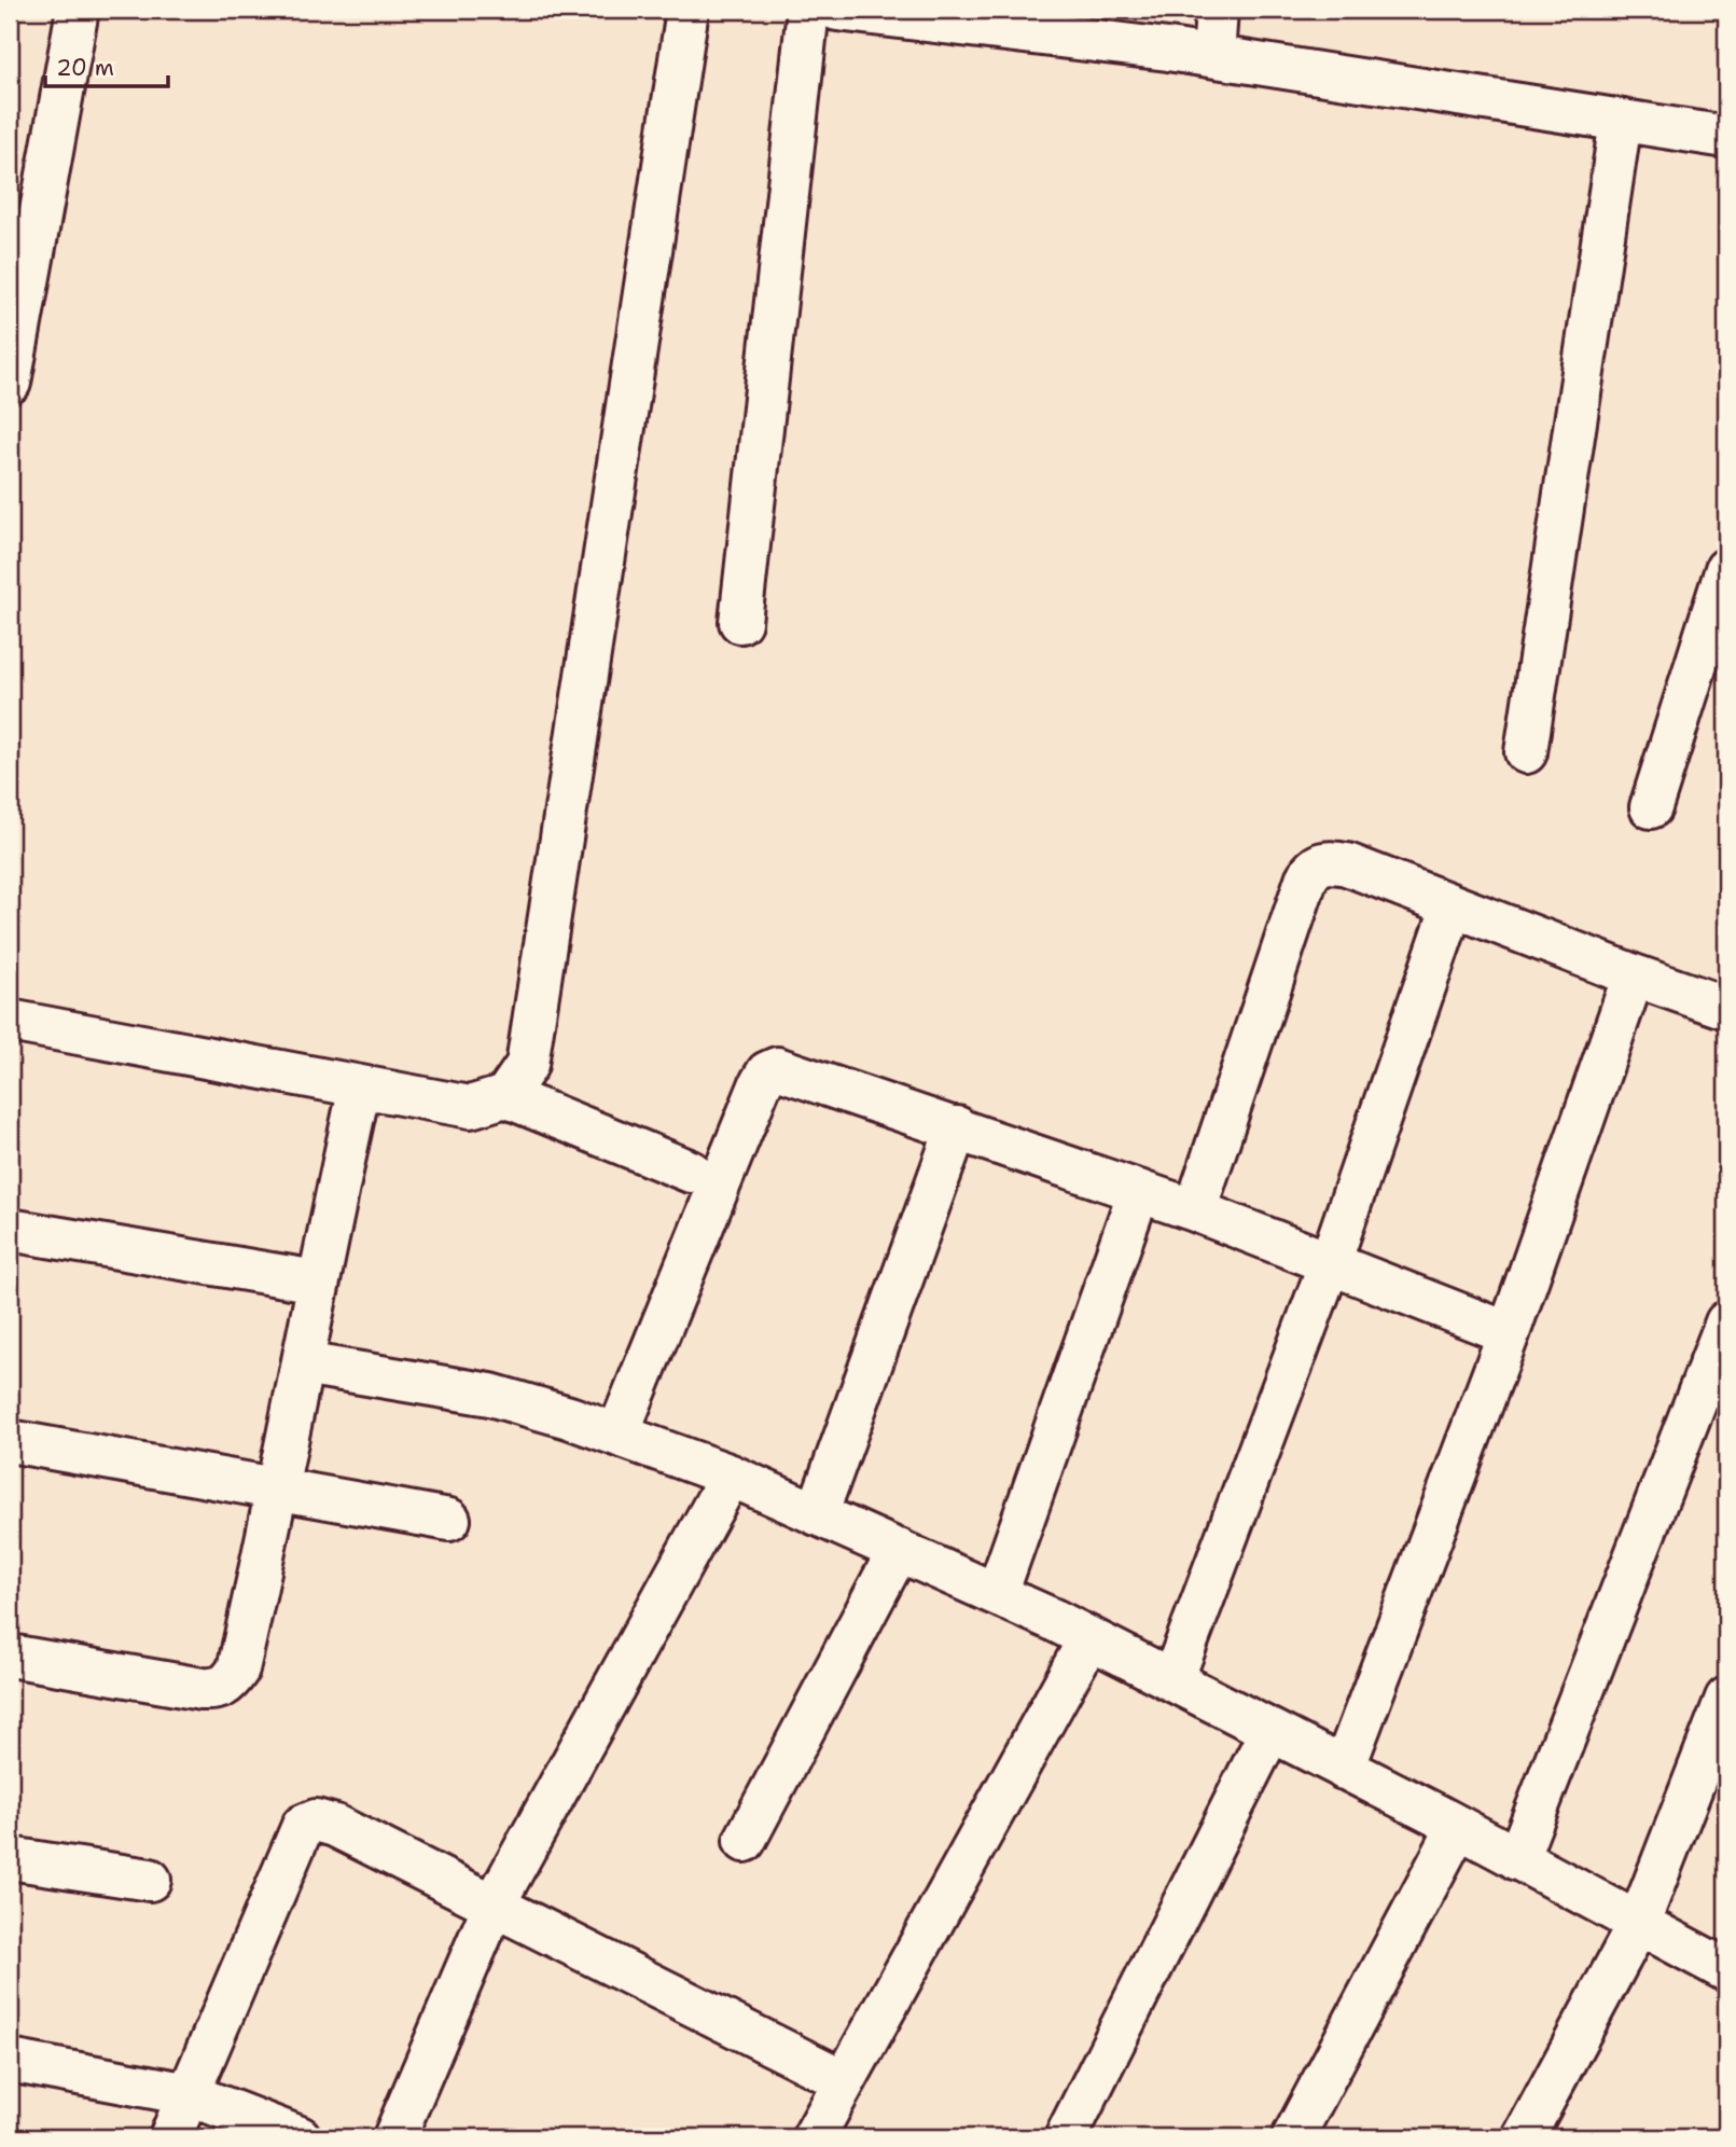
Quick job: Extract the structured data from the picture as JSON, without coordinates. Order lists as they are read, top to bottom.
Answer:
{
  "scale_bar": "20 m"
}
